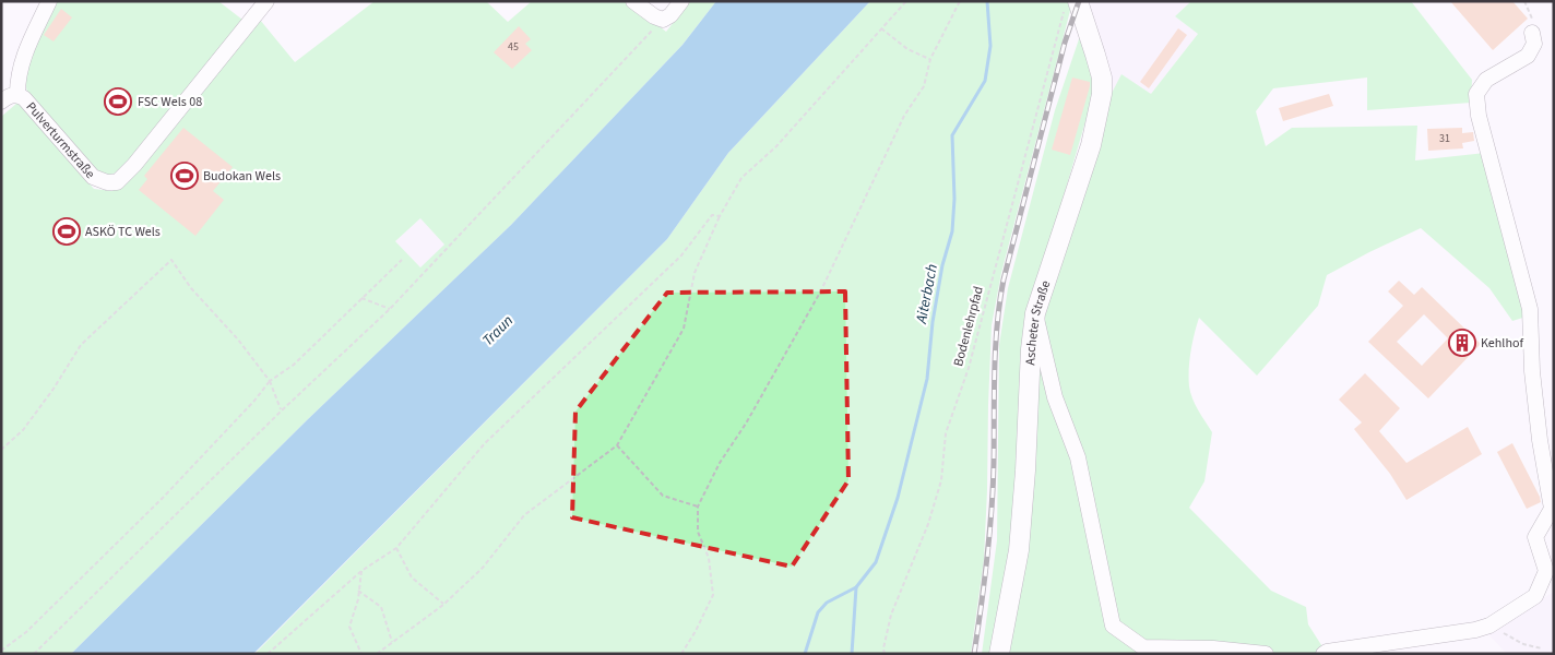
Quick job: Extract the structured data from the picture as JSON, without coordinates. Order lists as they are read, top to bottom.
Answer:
{
  "streets": {
    "main road": ["Ascheter Straße"],
    "street": ["Pulverturmstraße"],
    "path": ["Bodenlehrpfad"]
  },
  "crossings": [
    ["Ascheter Straße", "Bodenlehrpfad"]
  ],
  "water": ["Aiterbach", "Traun"],
  "places": {
    "sports": ["FSC Wels 08", "Budokan Wels", "ASKÖ TC Wels"],
    "building": ["Kehlhof"]
  },
  "house_numbers": ["45", "31"]
}
